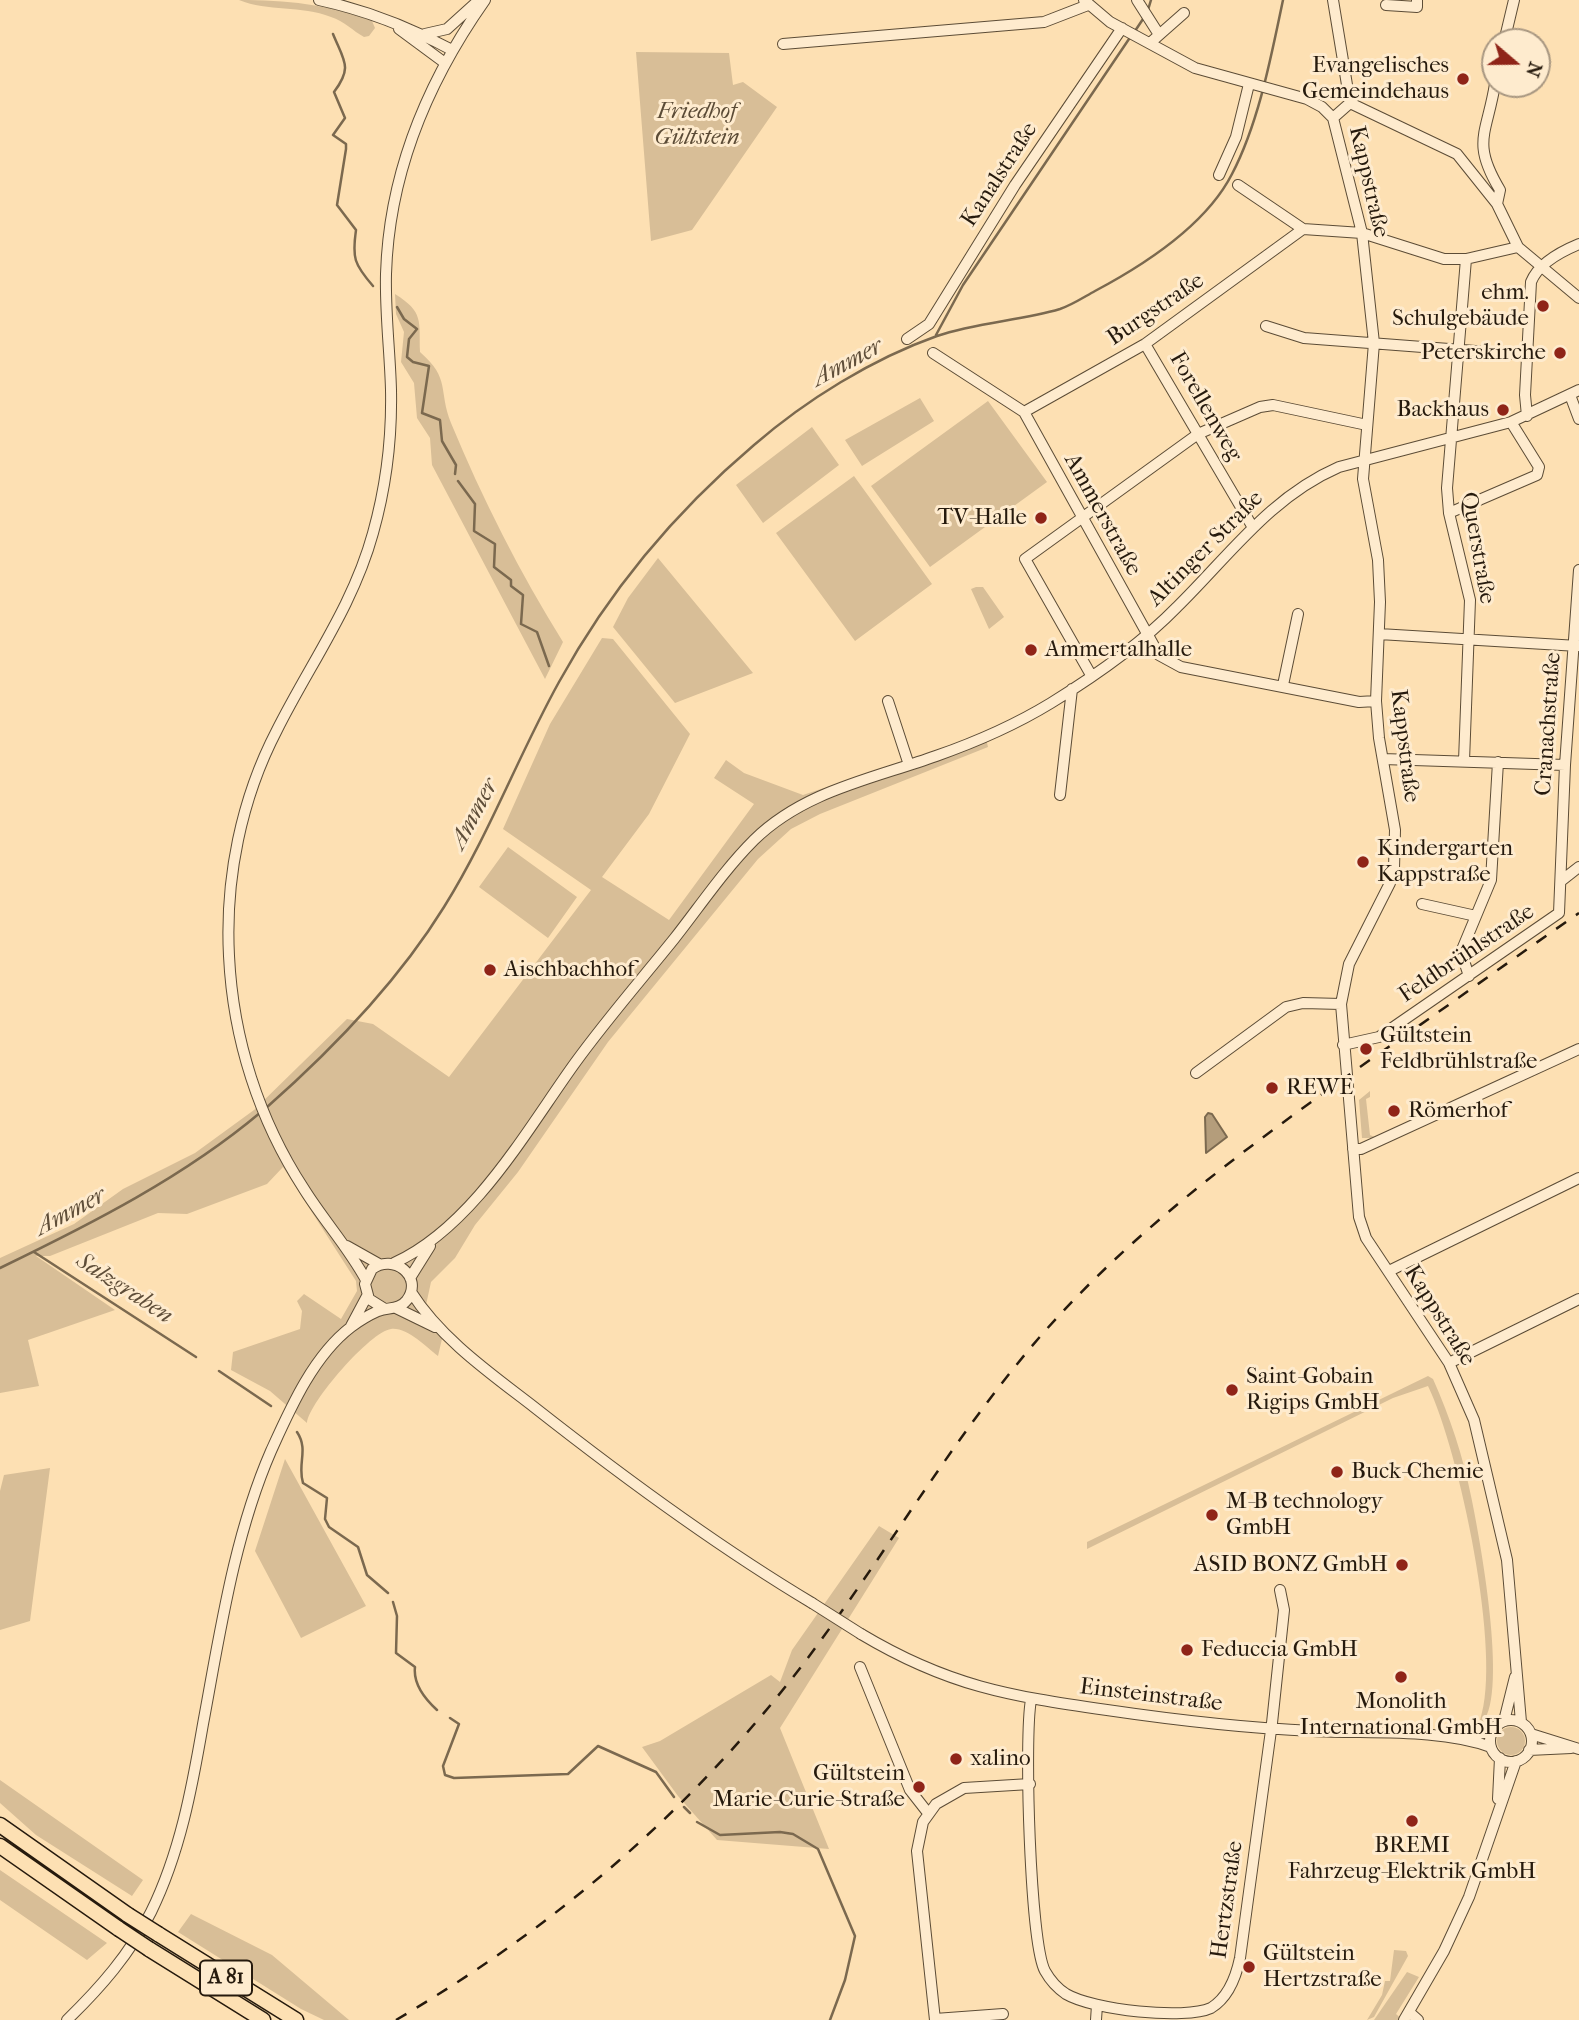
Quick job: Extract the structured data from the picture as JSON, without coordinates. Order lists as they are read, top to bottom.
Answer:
{
  "streets": {
    "highway": ["A 81"],
    "street": [
      "Kanalstraße",
      "Kappstraße",
      "Burgstraße",
      "Forellenweg",
      "Ammerstraße",
      "Querstraße",
      "Altinger Straße",
      "Cranachstraße",
      "Feldbrühlstraße",
      "Einsteinstraße",
      "Hertzstraße"
    ]
  },
  "crossings": [
    ["Kappstraße", "Ammerstraße"],
    ["Kappstraße", "Altinger Straße"],
    ["Kappstraße", "Feldbrühlstraße"],
    ["Kappstraße", "Einsteinstraße"],
    ["Burgstraße", "Forellenweg"],
    ["Burgstraße", "Ammerstraße"],
    ["Forellenweg", "Altinger Straße"],
    ["Ammerstraße", "Altinger Straße"],
    ["Querstraße", "Altinger Straße"],
    ["Cranachstraße", "Feldbrühlstraße"],
    ["Einsteinstraße", "Hertzstraße"]
  ],
  "water": ["Ammer", "Salzgraben"],
  "parks": ["Friedhof Gültstein"],
  "places": [
    "Evangelisches Gemeindehaus",
    "ehm. Schulgebäude",
    "Peterskirche",
    "Backhaus",
    "TV-Halle",
    "Ammertalhalle",
    "Kindergarten Kappstraße",
    "Aischbachhof",
    "Gültstein Feldbrühlstraße",
    "REWE",
    "Römerhof",
    "Saint-Gobain Rigips GmbH",
    "Buck-Chemie",
    "M-B technology GmbH",
    "ASID BONZ GmbH",
    "Feduccia GmbH",
    "Monolith International GmbH",
    "xalino",
    "Gültstein Marie-Curie-Straße",
    "BREMI Fahrzeug-Elektrik GmbH",
    "Gültstein Hertzstraße"
  ],
  "north": "right"
}
